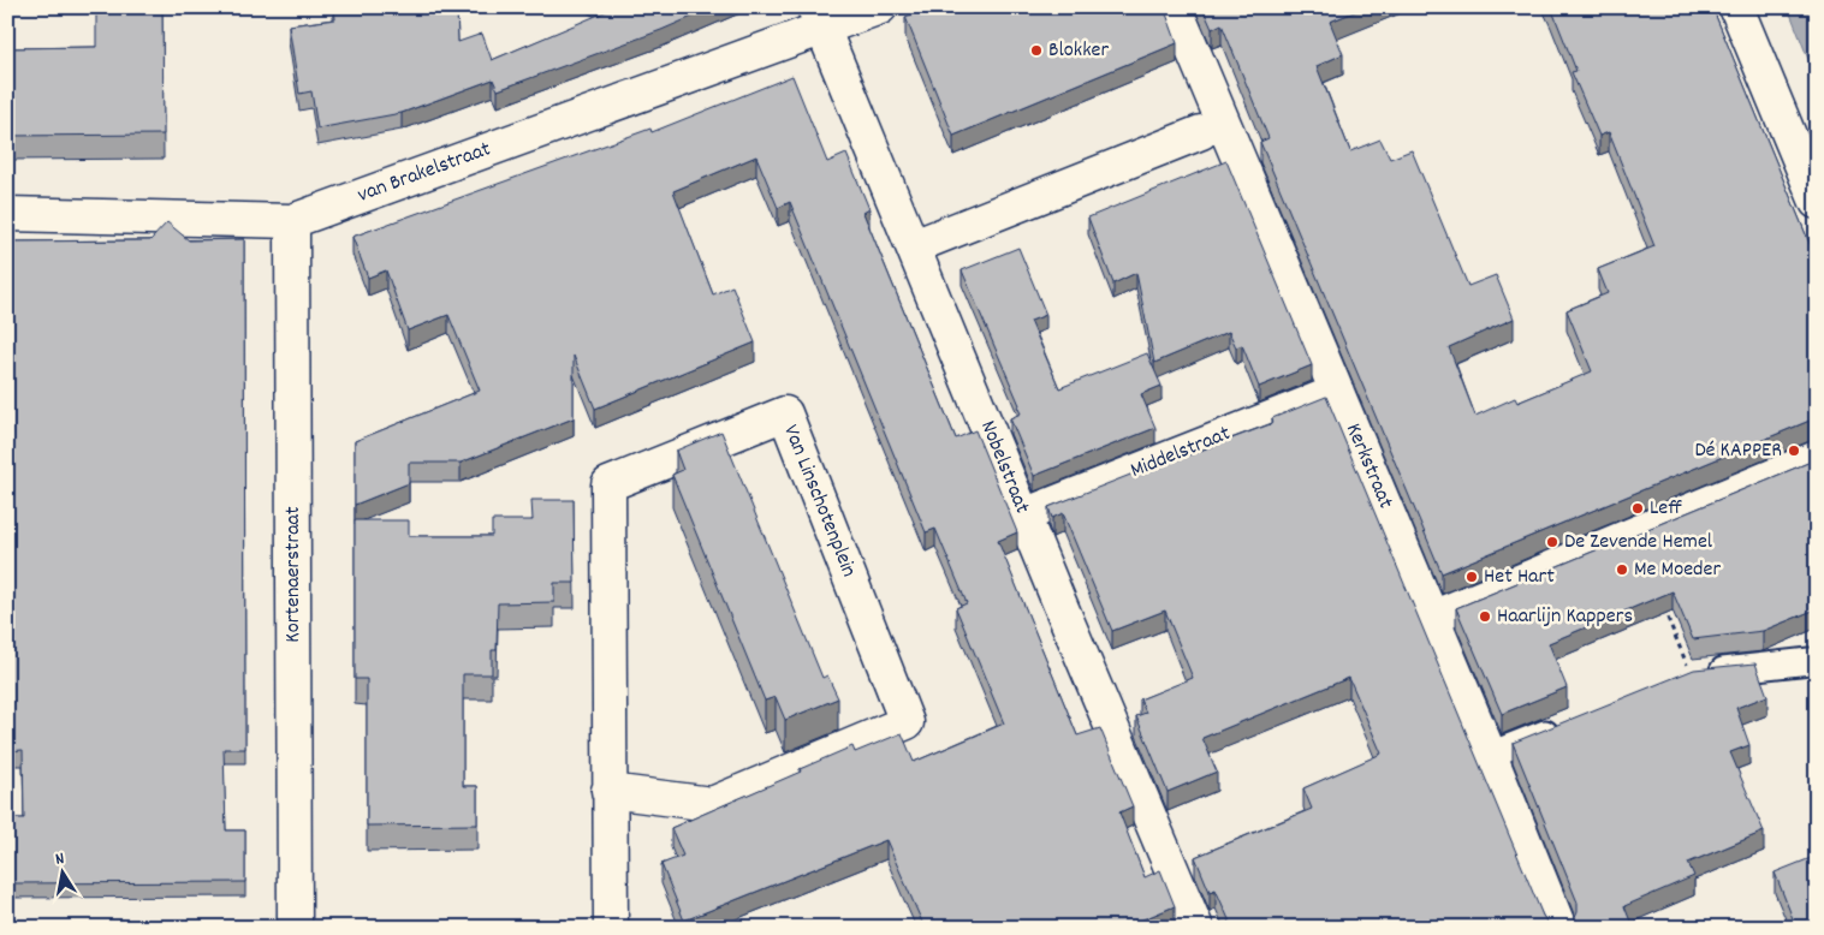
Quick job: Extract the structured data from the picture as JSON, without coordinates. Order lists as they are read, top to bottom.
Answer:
{
  "streets": {
    "street": [
      "van Brakelstraat",
      "Middelstraat",
      "Kerkstraat",
      "Nobelstraat",
      "Van Linschotenplein",
      "Kortenaerstraat"
    ]
  },
  "crossings": [
    ["van Brakelstraat", "Nobelstraat"],
    ["van Brakelstraat", "Kortenaerstraat"],
    ["Middelstraat", "Kerkstraat"],
    ["Middelstraat", "Nobelstraat"]
  ],
  "places": [
    "Blokker",
    "Dé KAPPER",
    "Leff",
    "De Zevende Hemel",
    "Me Moeder",
    "Het Hart",
    "Haarlijn Kappers"
  ],
  "north": "top"
}
